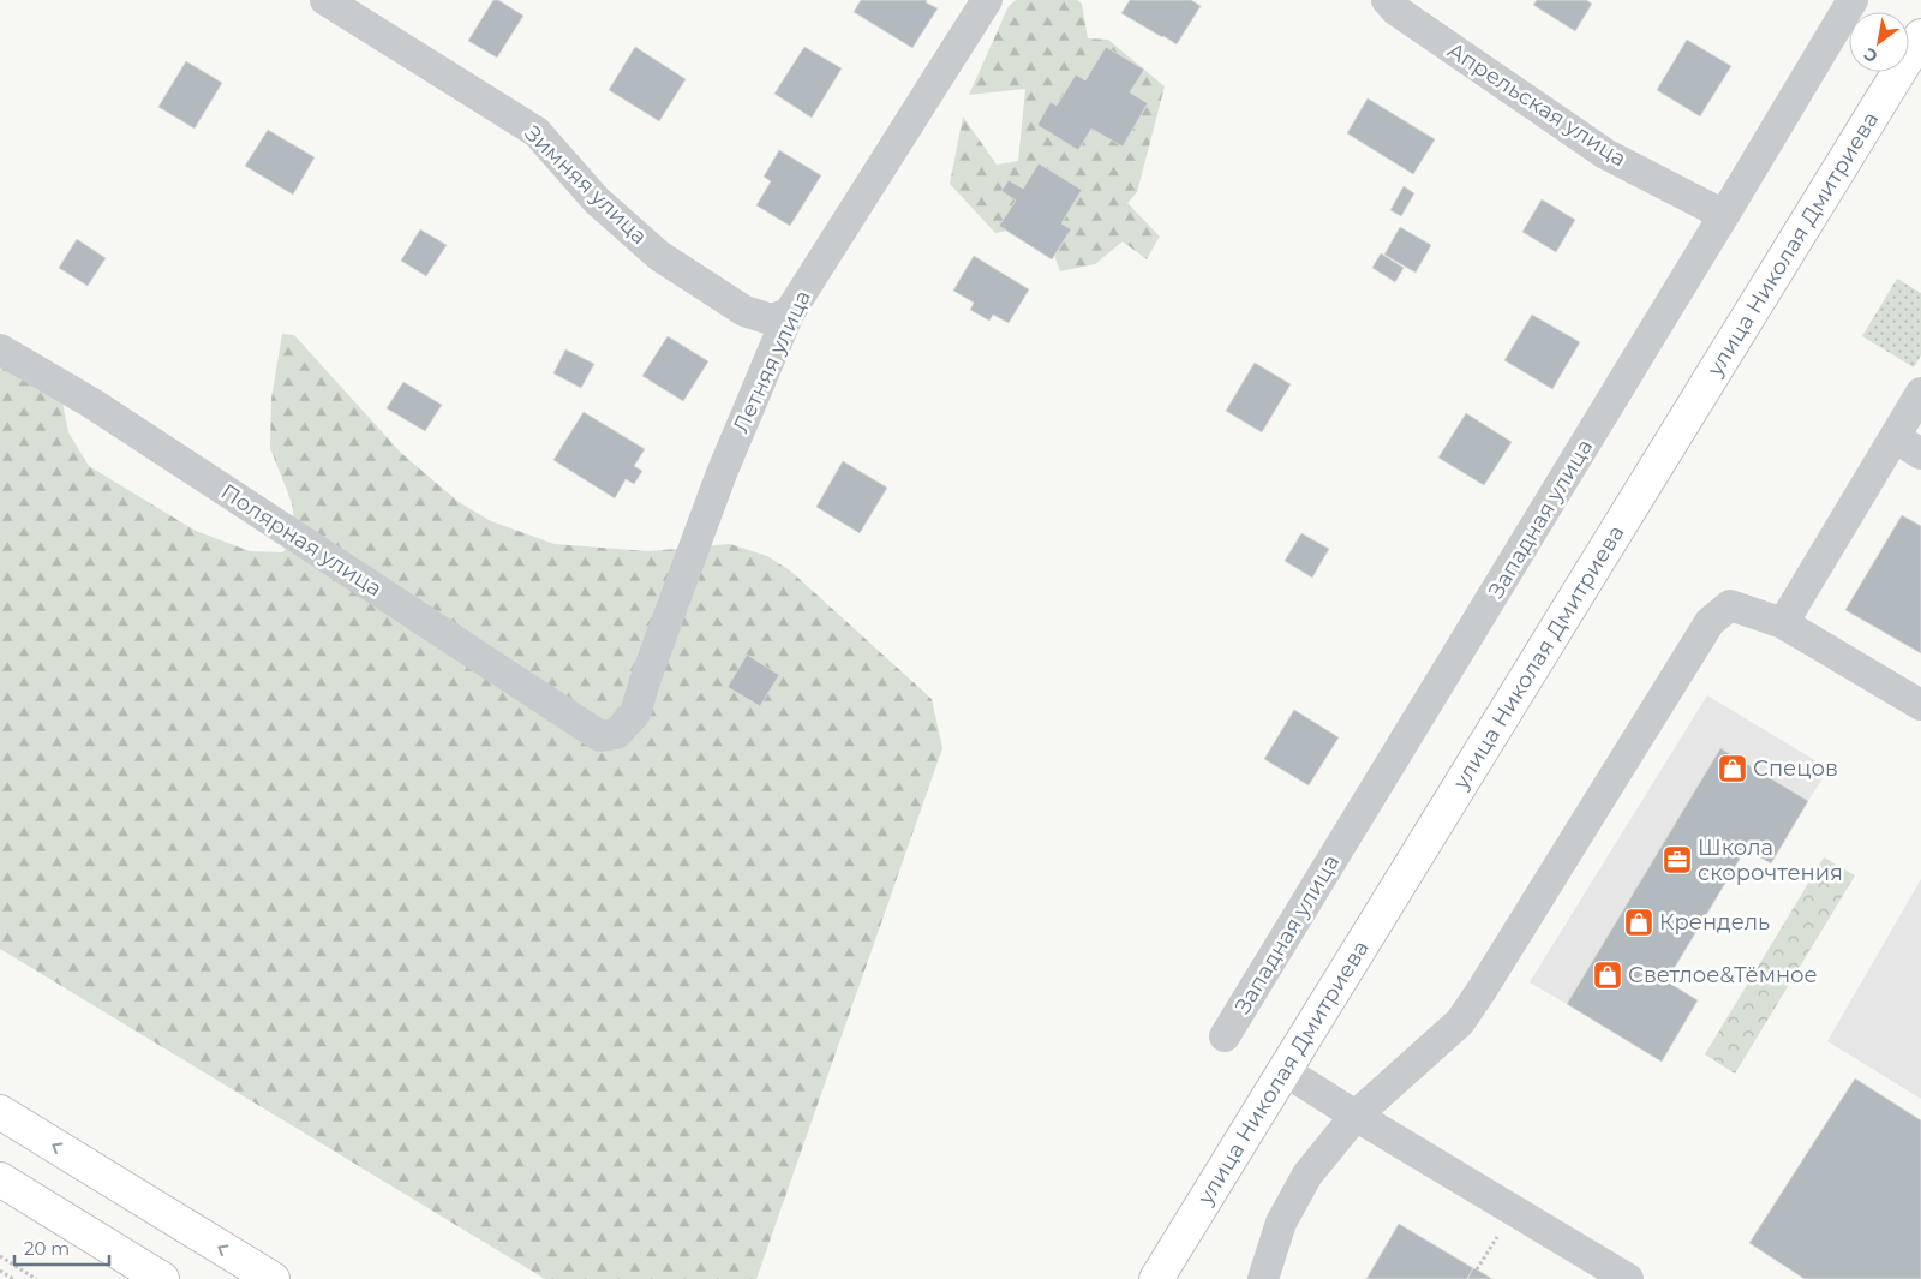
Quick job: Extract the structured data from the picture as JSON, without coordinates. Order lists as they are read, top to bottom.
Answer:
{
  "streets": {
    "main road": ["улица Николая Дмитриева"],
    "street": [
      "Апрельская улица",
      "Зимняя улица",
      "Летняя улица",
      "Западная улица",
      "Полярная улица"
    ]
  },
  "crossings": [
    ["Апрельская улица", "Западная улица"],
    ["Зимняя улица", "Летняя улица"],
    ["Летняя улица", "Полярная улица"]
  ],
  "places": {
    "shop": ["Спецов", "Крендель", "Светлое&Тёмное"],
    "office": ["Школа скорочтения"]
  },
  "scale_bar": "20 m",
  "north": "bottom left"
}
